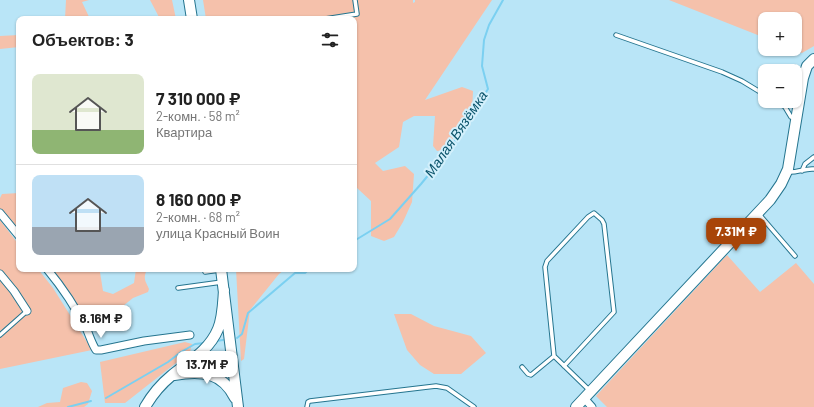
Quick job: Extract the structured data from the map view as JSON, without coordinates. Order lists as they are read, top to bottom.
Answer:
{
  "water": ["Малая Вязёмка"],
  "page": {
    "map_buttons": ["+", "−"],
    "heading": "Объектов: 3",
    "list": [
      {
        "name": "7 310 000 ₽",
        "note": "2-комн. · 58 m² · Квартира"
      },
      {
        "name": "8 160 000 ₽",
        "note": "2-комн. · 68 m² · улица Красный Воин"
      }
    ],
    "price": ["7.31M ₽", "8.16M ₽", "13.7M ₽"]
  }
}
